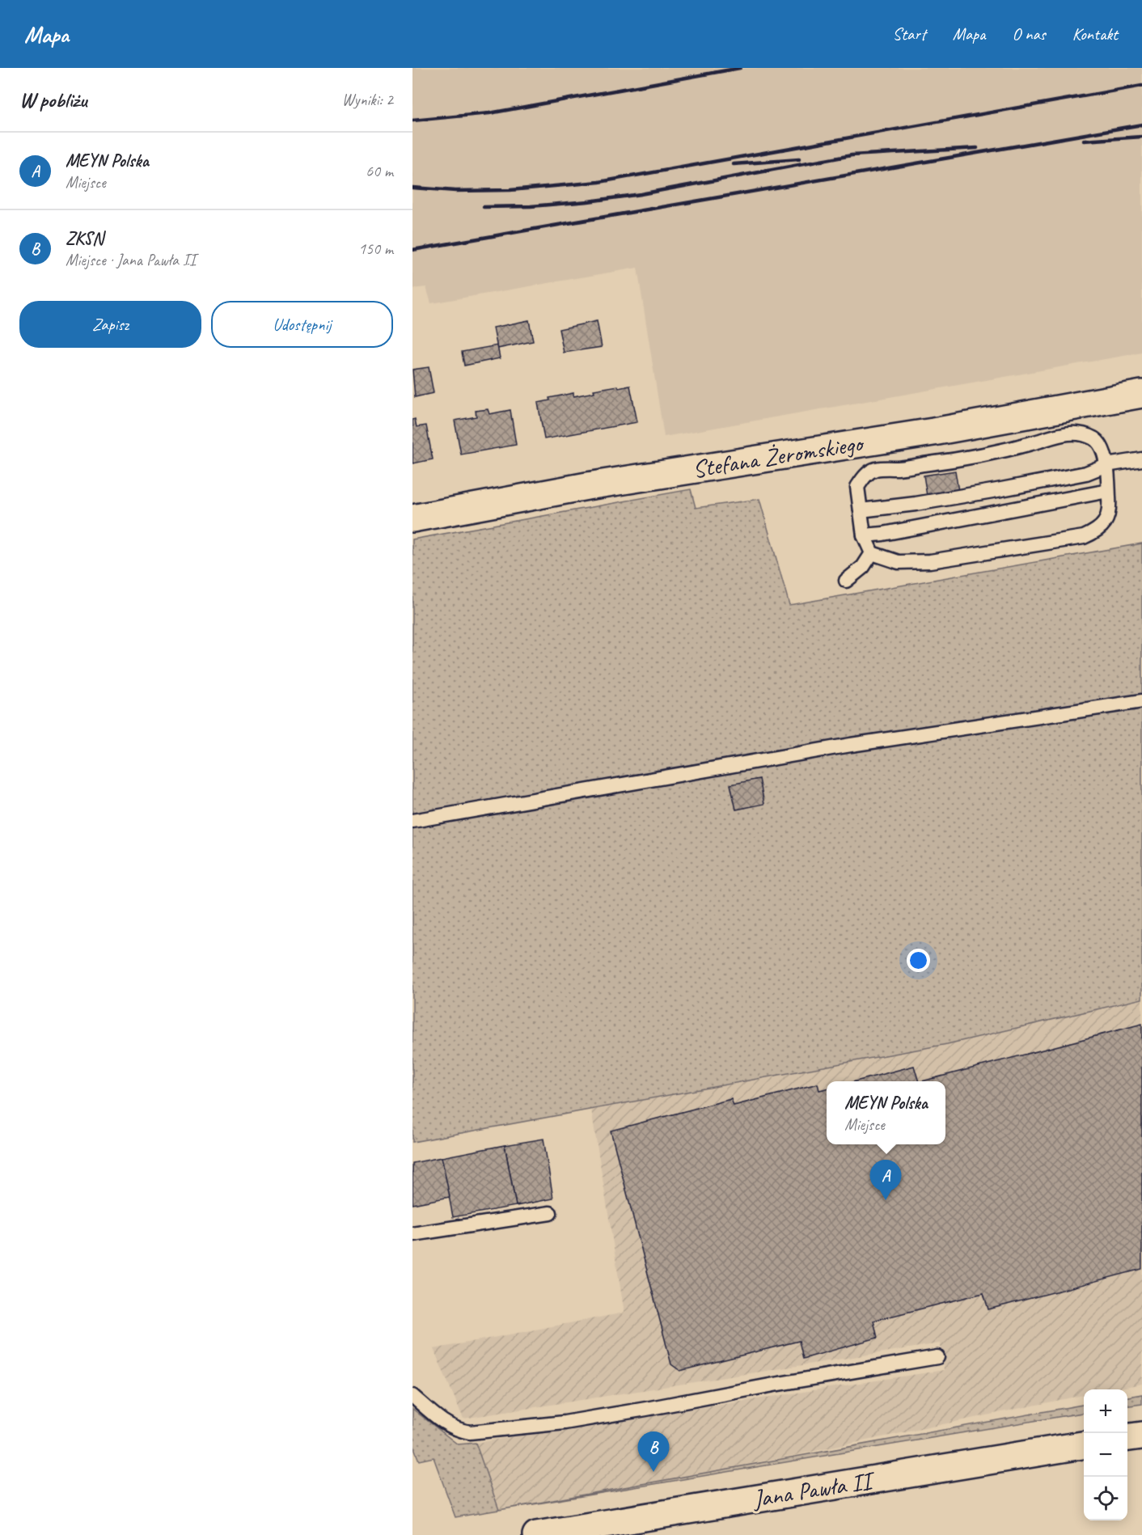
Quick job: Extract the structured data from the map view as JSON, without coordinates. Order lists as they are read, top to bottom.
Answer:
{
  "streets": {
    "street": ["Stefana Żeromskiego", "Jana Pawła II"]
  },
  "page": {
    "header": "Mapa",
    "nav": [
      "Start",
      "Mapa",
      "O nas",
      "Kontakt"
    ],
    "heading": ["W pobliżu", "Wyniki: 2"],
    "list": [
      {
        "mark": "A",
        "name": "MEYN Polska",
        "note": "Miejsce",
        "value": "60 m"
      },
      {
        "mark": "B",
        "name": "ZKSN",
        "note": "Miejsce · Jana Pawła II",
        "value": "150 m"
      }
    ],
    "buttons": ["Zapisz", "Udostępnij"],
    "popup": ["MEYN Polska", "Miejsce"],
    "pins": ["A", "B"],
    "map_buttons": ["+", "−"]
  }
}
